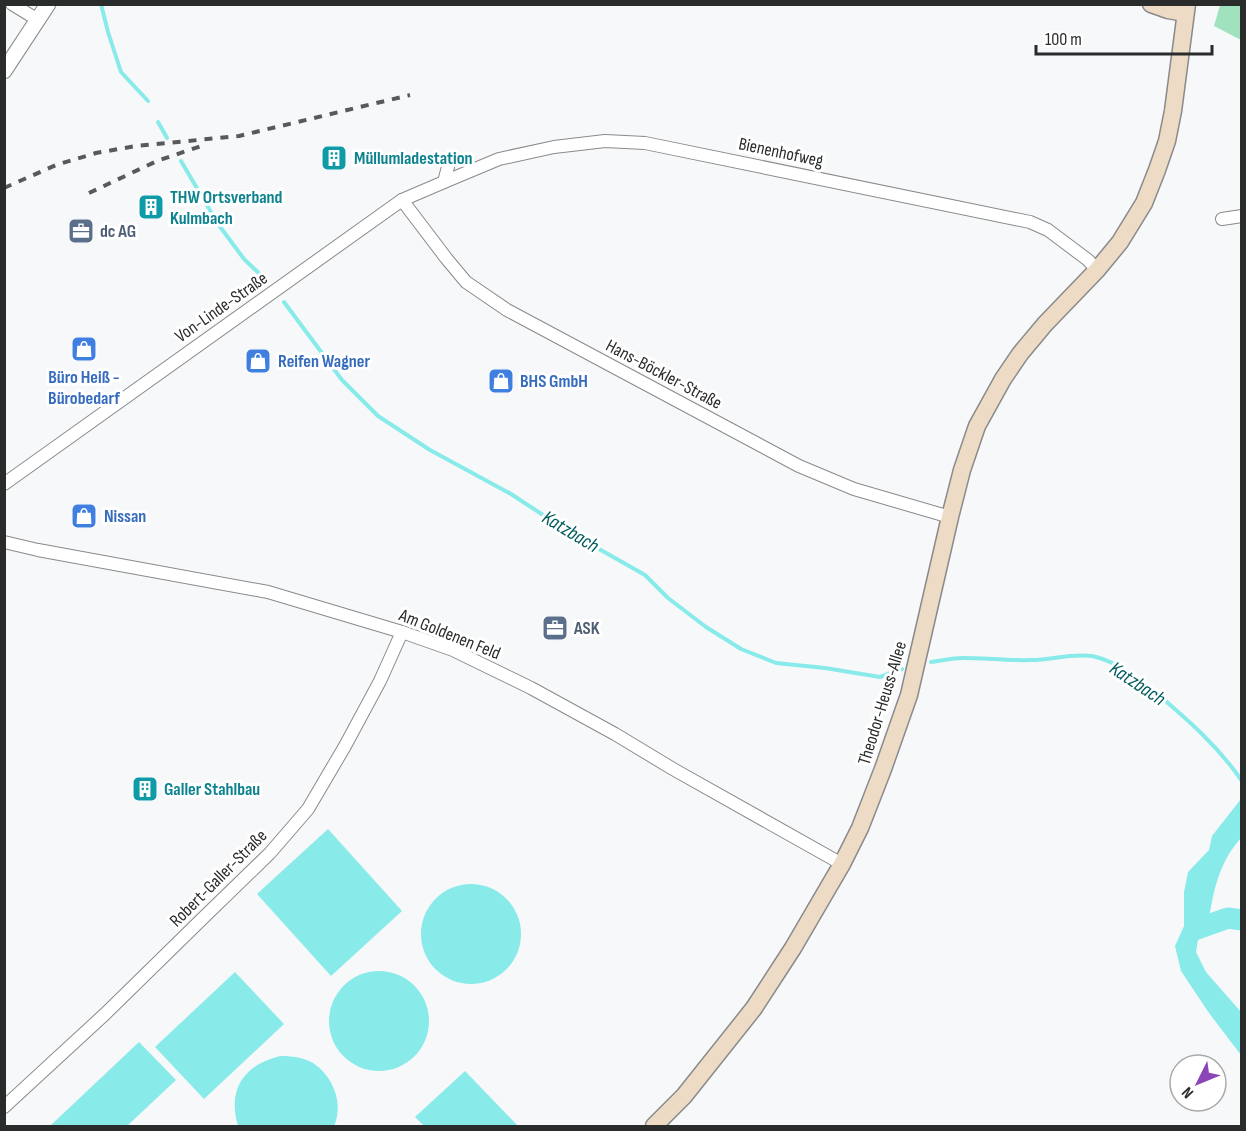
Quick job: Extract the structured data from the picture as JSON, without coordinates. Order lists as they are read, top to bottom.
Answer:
{
  "streets": {
    "main road": ["Theodor-Heuss-Allee"],
    "street": [
      "Bienenhofweg",
      "Von-Linde-Straße",
      "Hans-Böckler-Straße",
      "Am Goldenen Feld",
      "Robert-Galler-Straße"
    ]
  },
  "crossings": [
    ["Bienenhofweg", "Von-Linde-Straße"],
    ["Bienenhofweg", "Theodor-Heuss-Allee"],
    ["Von-Linde-Straße", "Hans-Böckler-Straße"],
    ["Hans-Böckler-Straße", "Theodor-Heuss-Allee"],
    ["Am Goldenen Feld", "Theodor-Heuss-Allee"],
    ["Am Goldenen Feld", "Robert-Galler-Straße"]
  ],
  "water": ["Katzbach"],
  "places": {
    "building": ["Müllumladestation", "THW Ortsverband Kulmbach", "Galler Stahlbau"],
    "office": ["dc AG", "ASK"],
    "shop": [
      "Büro Heiß - Bürobedarf",
      "Reifen Wagner",
      "BHS GmbH",
      "Nissan"
    ]
  },
  "scale_bar": "100 m",
  "north": "bottom left"
}
